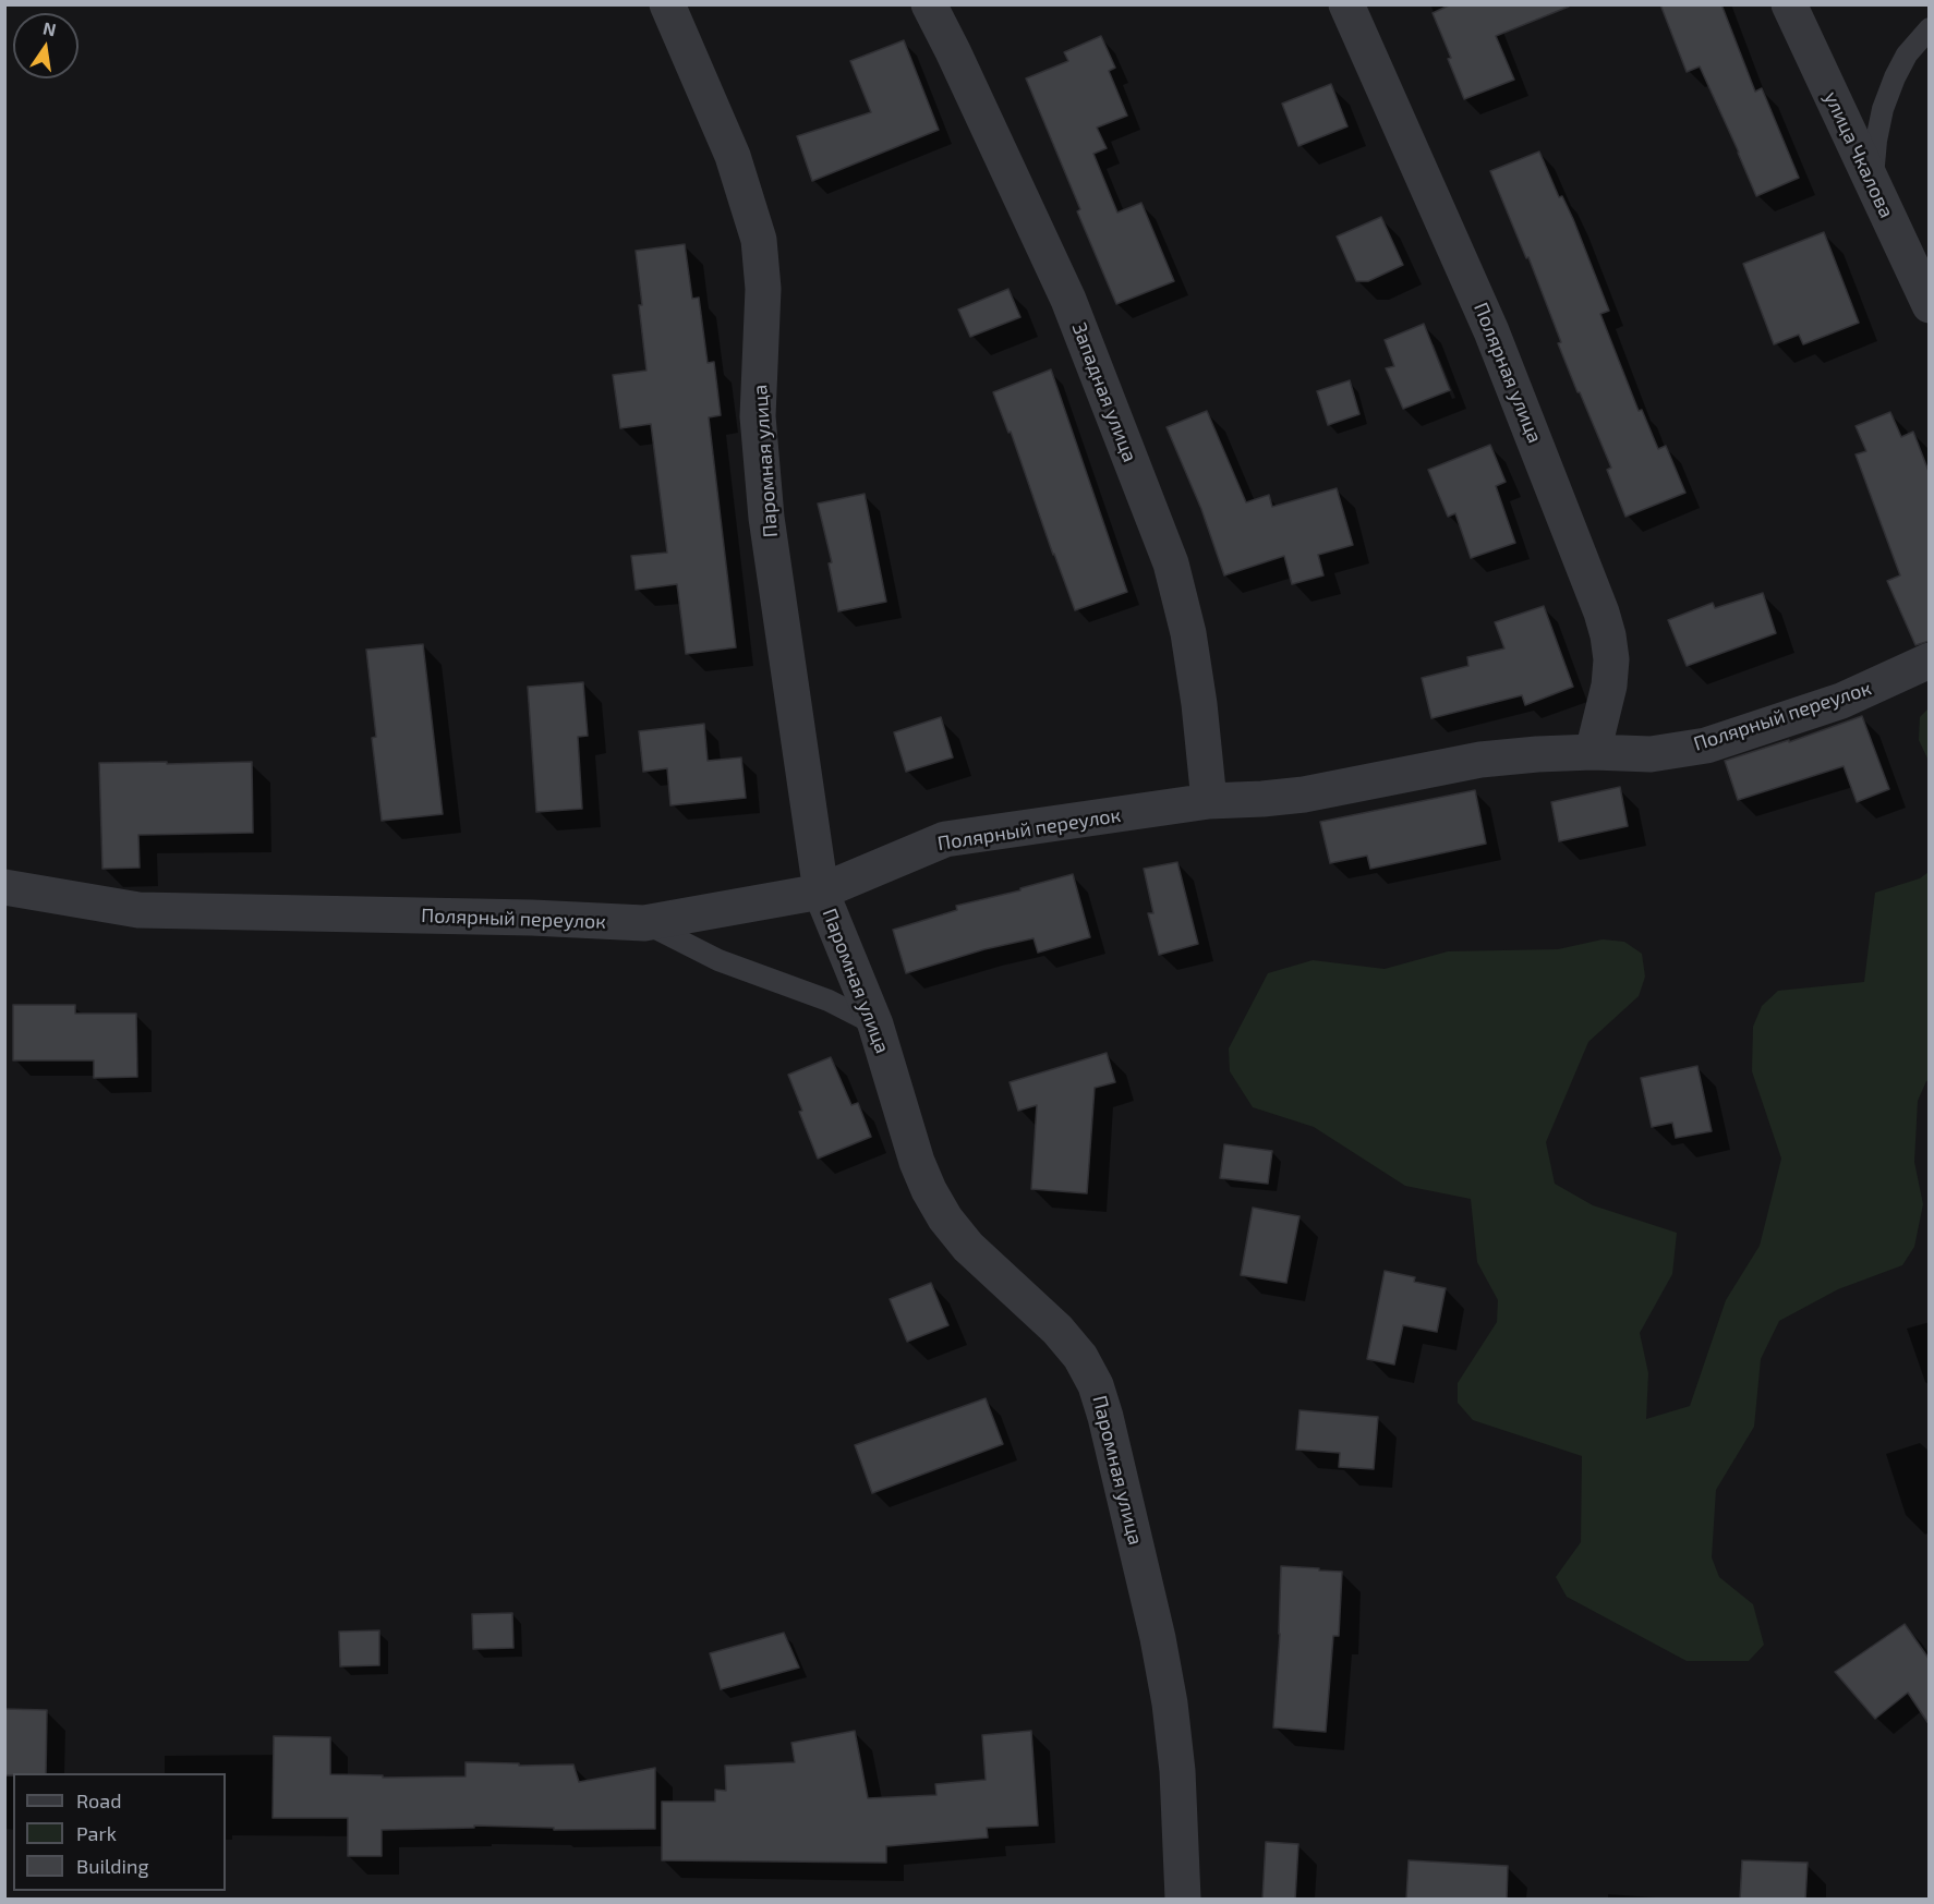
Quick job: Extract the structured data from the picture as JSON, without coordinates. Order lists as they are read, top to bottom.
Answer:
{
  "streets": {
    "street": [
      "улица Чкалова",
      "Полярная улица",
      "Западная улица",
      "Паромная улица",
      "Полярный переулок"
    ]
  },
  "crossings": [
    ["Полярная улица", "Полярный переулок"],
    ["Западная улица", "Полярный переулок"],
    ["Паромная улица", "Полярный переулок"]
  ],
  "legend": ["Road", "Park", "Building"],
  "north": "top"
}
